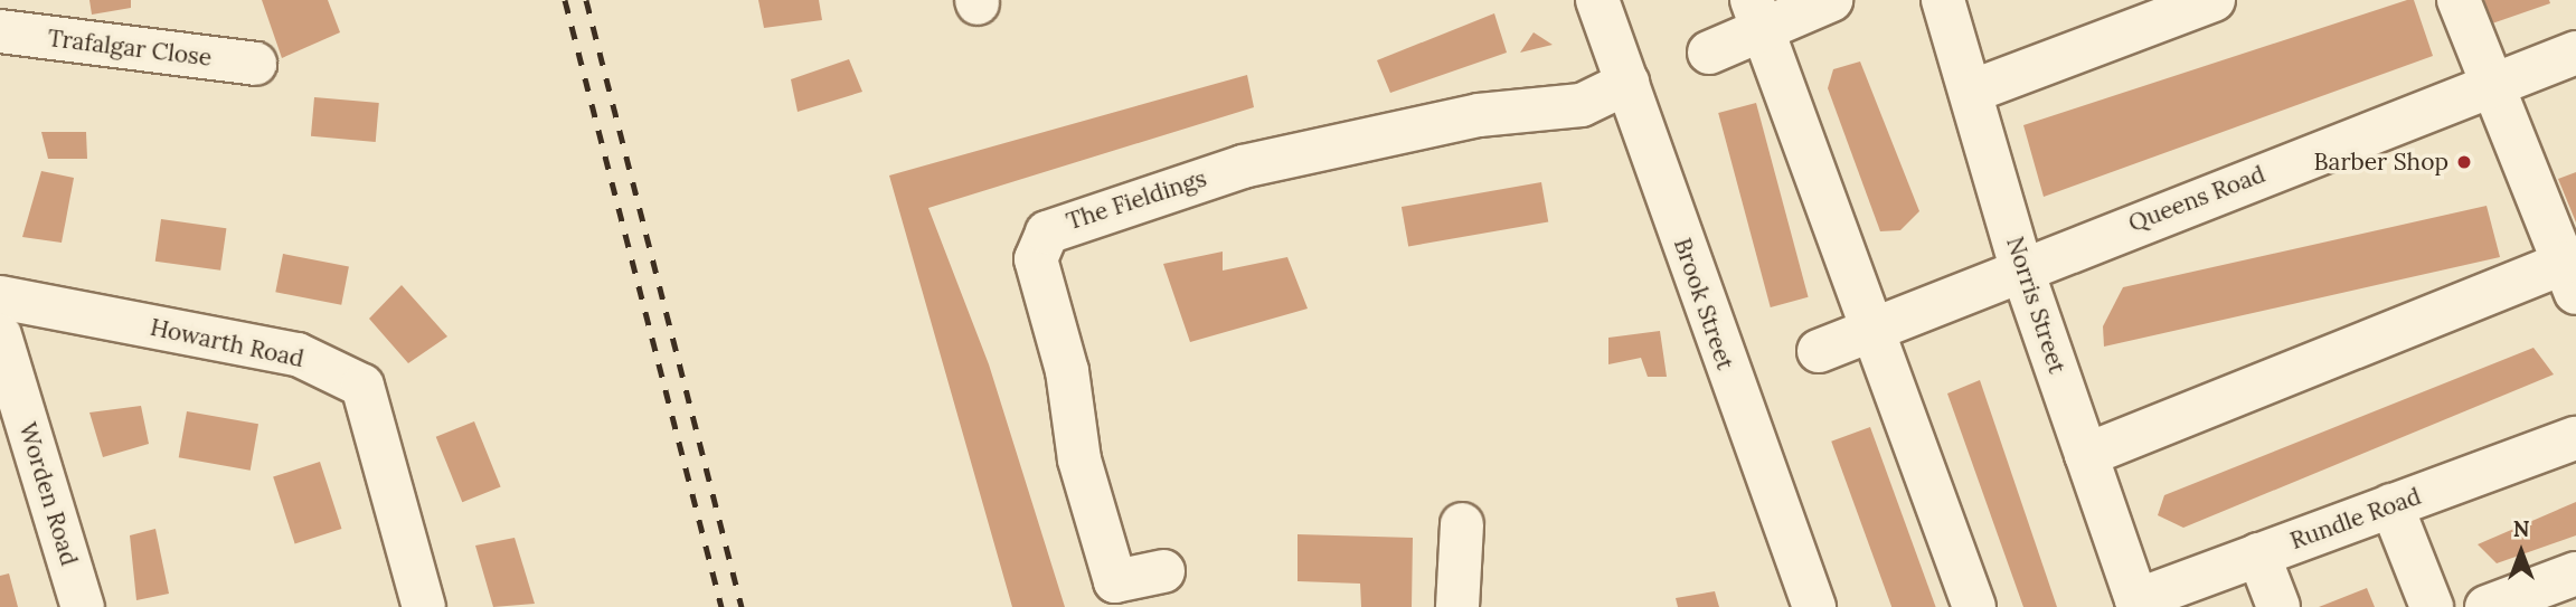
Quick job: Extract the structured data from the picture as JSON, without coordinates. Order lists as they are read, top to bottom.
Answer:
{
  "streets": {
    "street": [
      "Trafalgar Close",
      "Queens Road",
      "The Fieldings",
      "Brook Street",
      "Norris Street",
      "Howarth Road",
      "Worden Road",
      "Rundle Road"
    ]
  },
  "crossings": [
    ["Queens Road", "Norris Street"],
    ["The Fieldings", "Brook Street"],
    ["Norris Street", "Rundle Road"]
  ],
  "places": ["Barber Shop"],
  "north": "top"
}
